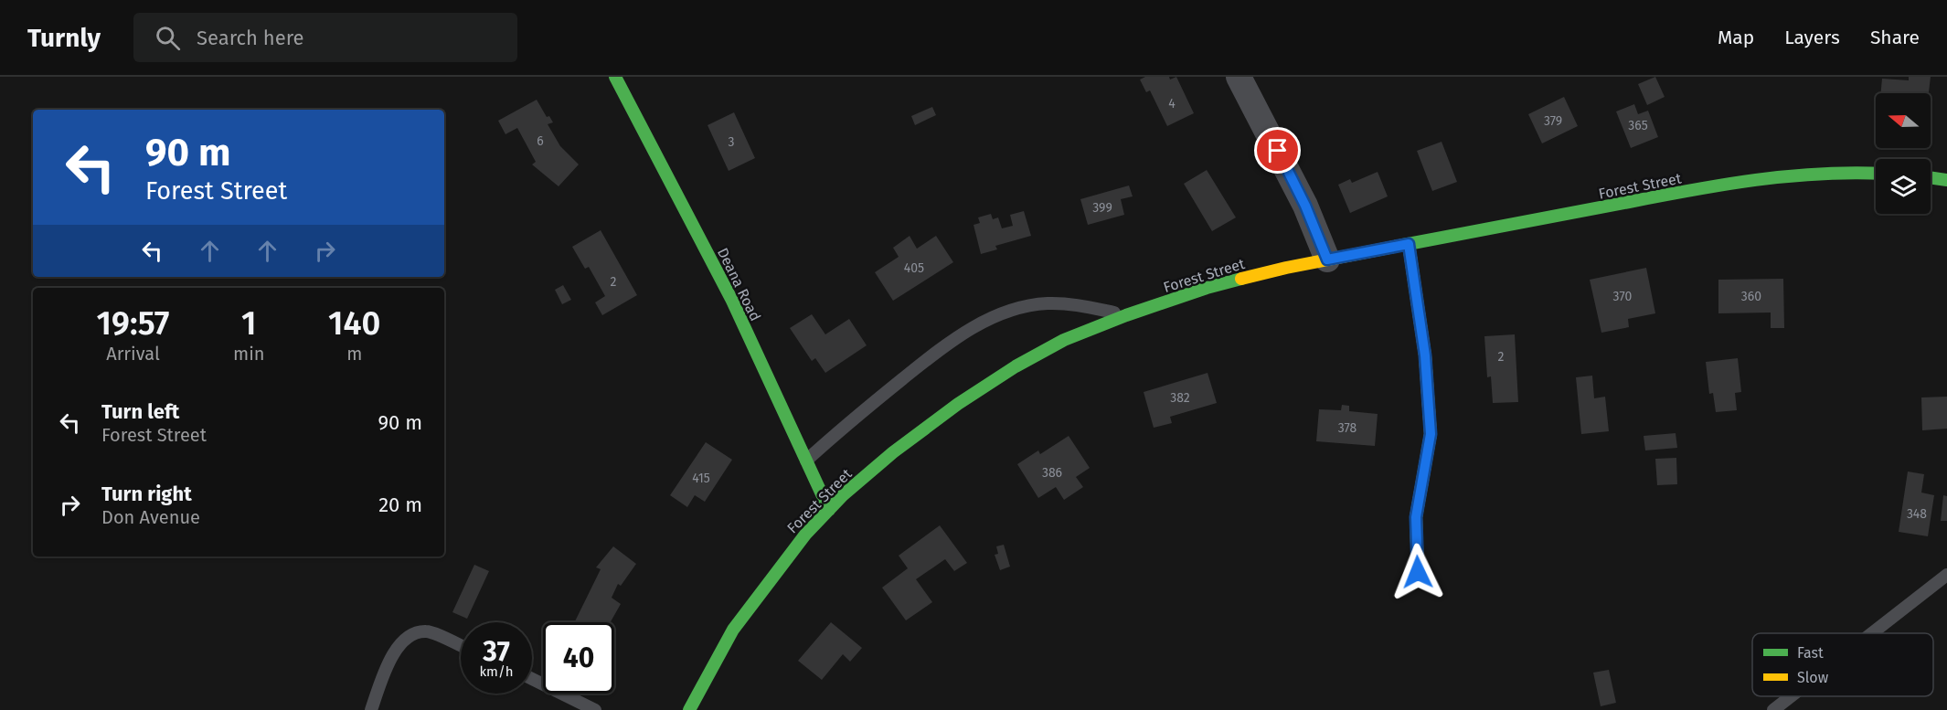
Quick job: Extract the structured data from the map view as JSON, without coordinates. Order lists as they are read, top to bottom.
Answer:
{
  "streets": {
    "street": ["Forest Street", "Deana Road"]
  },
  "crossings": [
    ["Forest Street", "Deana Road"]
  ],
  "house_numbers": [
    "4",
    "379",
    "365",
    "6",
    "3",
    "399",
    "405",
    "2",
    "370",
    "360",
    "2",
    "382",
    "378",
    "386",
    "415",
    "348"
  ],
  "legend": ["Fast", "Slow"],
  "north": "left",
  "page": {
    "header": "Turnly",
    "search": "Search here",
    "nav": ["Map", "Layers", "Share"],
    "turn": ["90 m", "Forest Street"],
    "eta": [
      "19:57",
      "Arrival",
      "1",
      "min",
      "140",
      "m"
    ],
    "list": [
      {
        "name": "Turn left",
        "note": "Forest Street",
        "value": "90 m"
      },
      {
        "name": "Turn right",
        "note": "Don Avenue",
        "value": "20 m"
      }
    ],
    "speed": "37 km/h",
    "limit": "40"
  }
}
